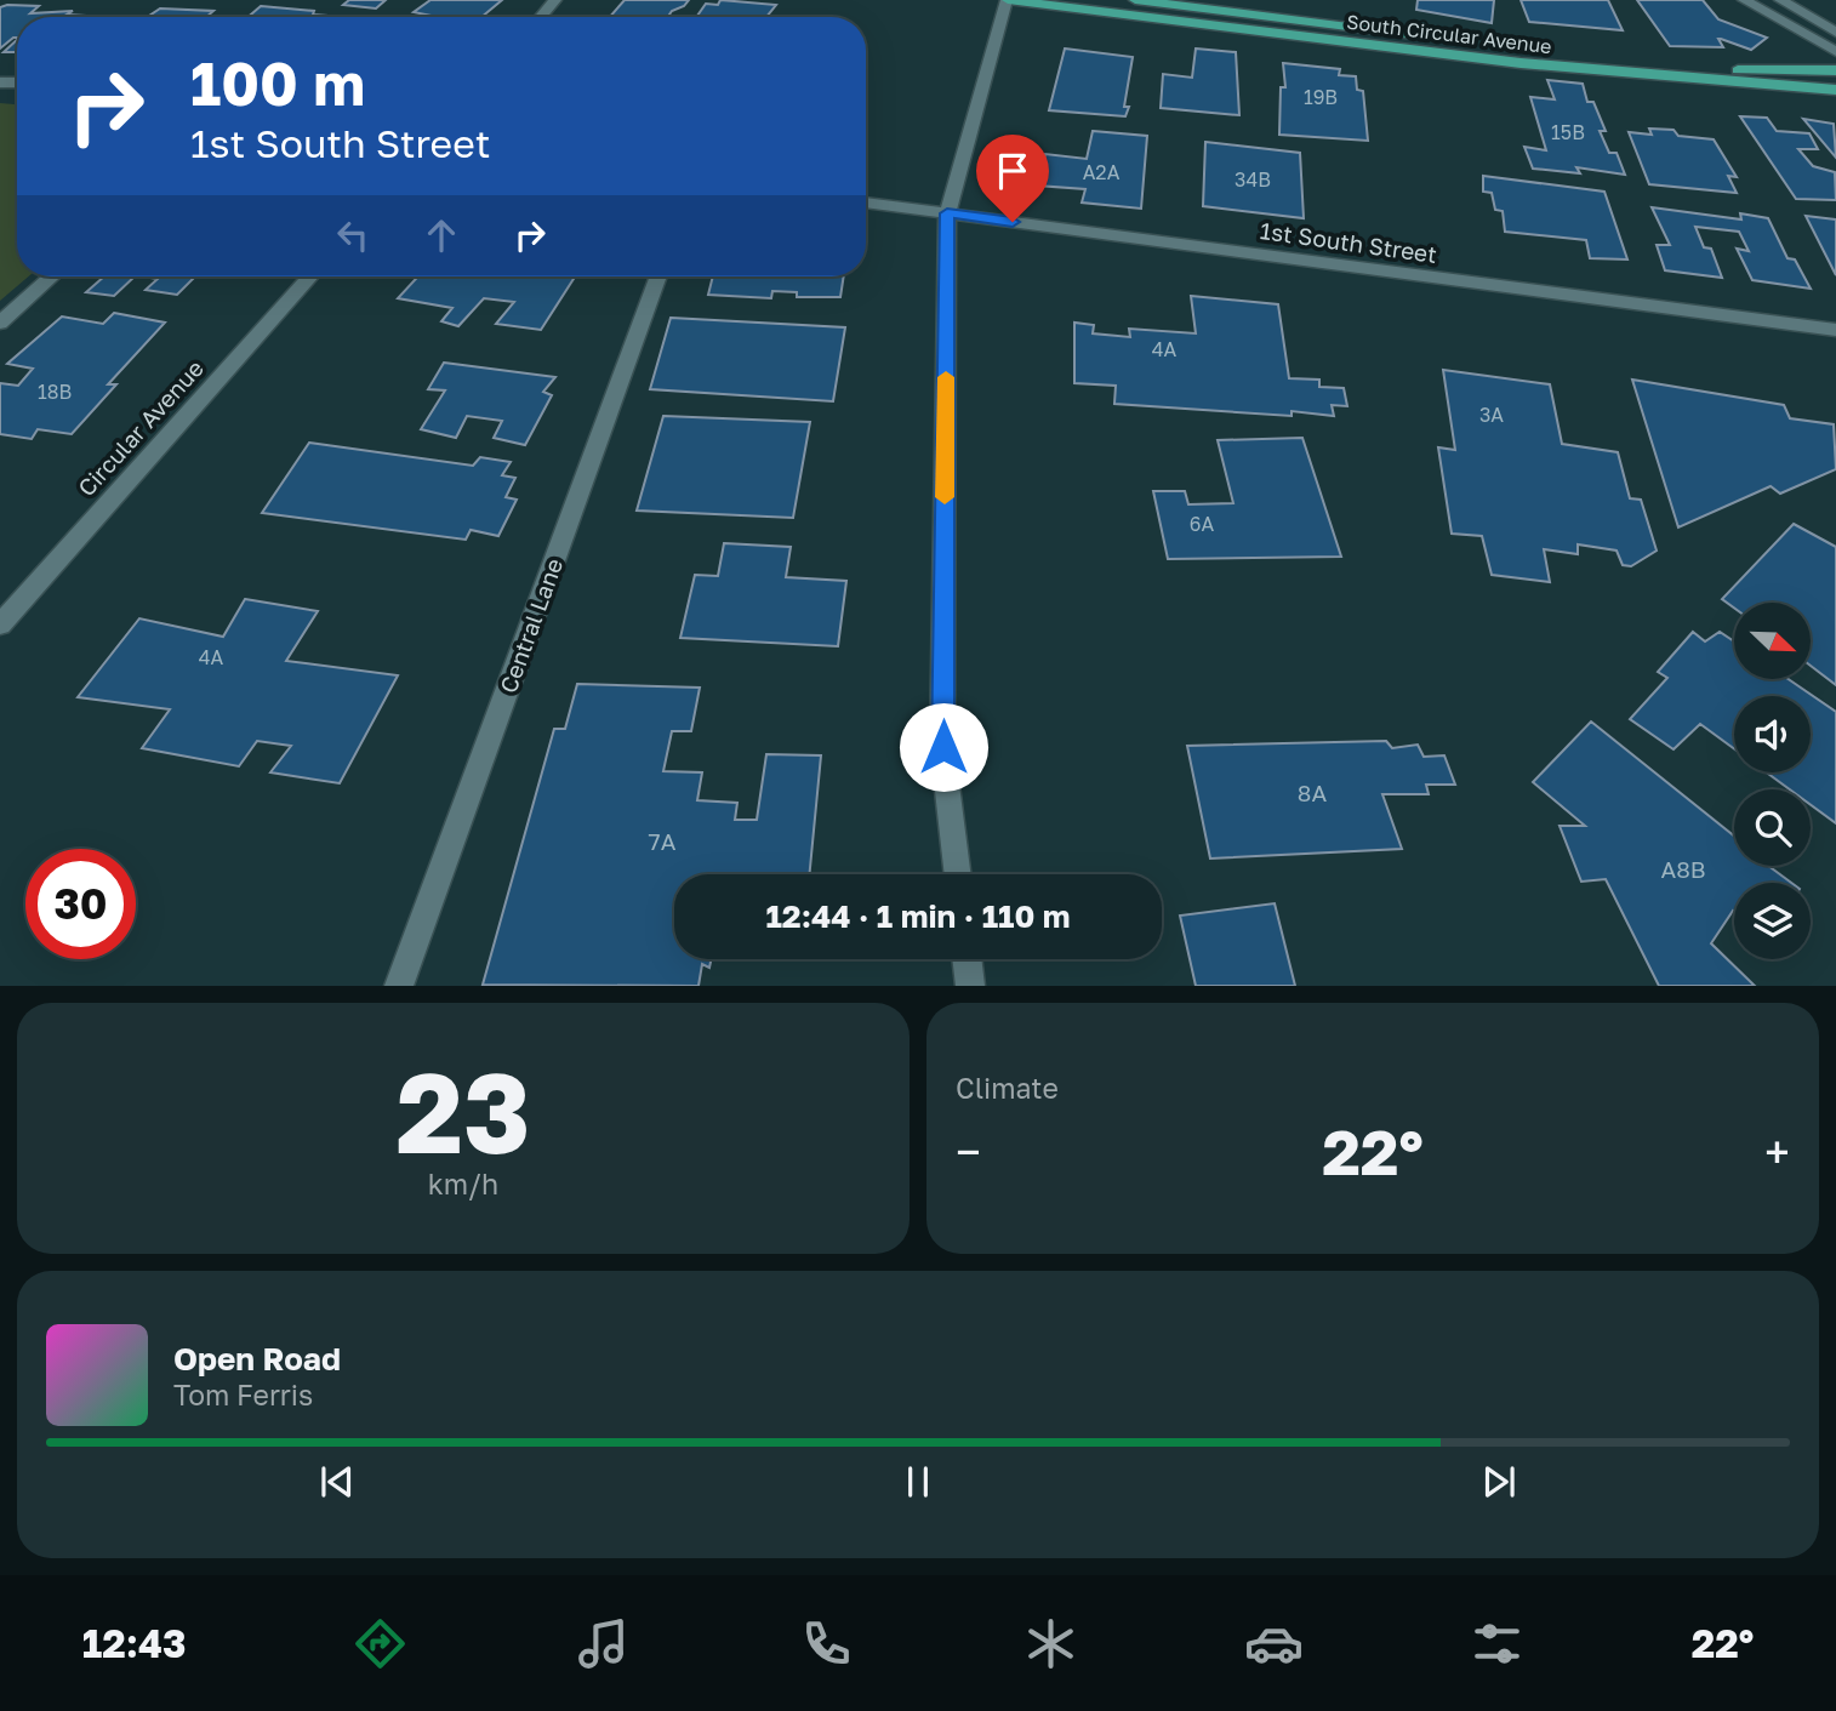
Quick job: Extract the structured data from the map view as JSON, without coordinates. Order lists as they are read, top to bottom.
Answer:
{
  "streets": {
    "main road": ["South Circular Avenue"],
    "street": ["1st South Street", "Circular Avenue", "Central Lane"]
  },
  "house_numbers": [
    "19B",
    "15B",
    "A2A",
    "34B",
    "4A",
    "18B",
    "3A",
    "6A",
    "4A",
    "8A",
    "7A",
    "A8B"
  ],
  "north": "bottom right",
  "page": {
    "turn": ["100 m", "1st South Street"],
    "limit": "30",
    "trip": "12:44 · 1 min · 110 m",
    "tile": [
      ["23", "km/h"],
      "Climate"
    ],
    "heat": ["−", "22°", "+"],
    "song": ["Open Road", "Tom Ferris"],
    "tabs": ["12:43", "22°"]
  }
}
